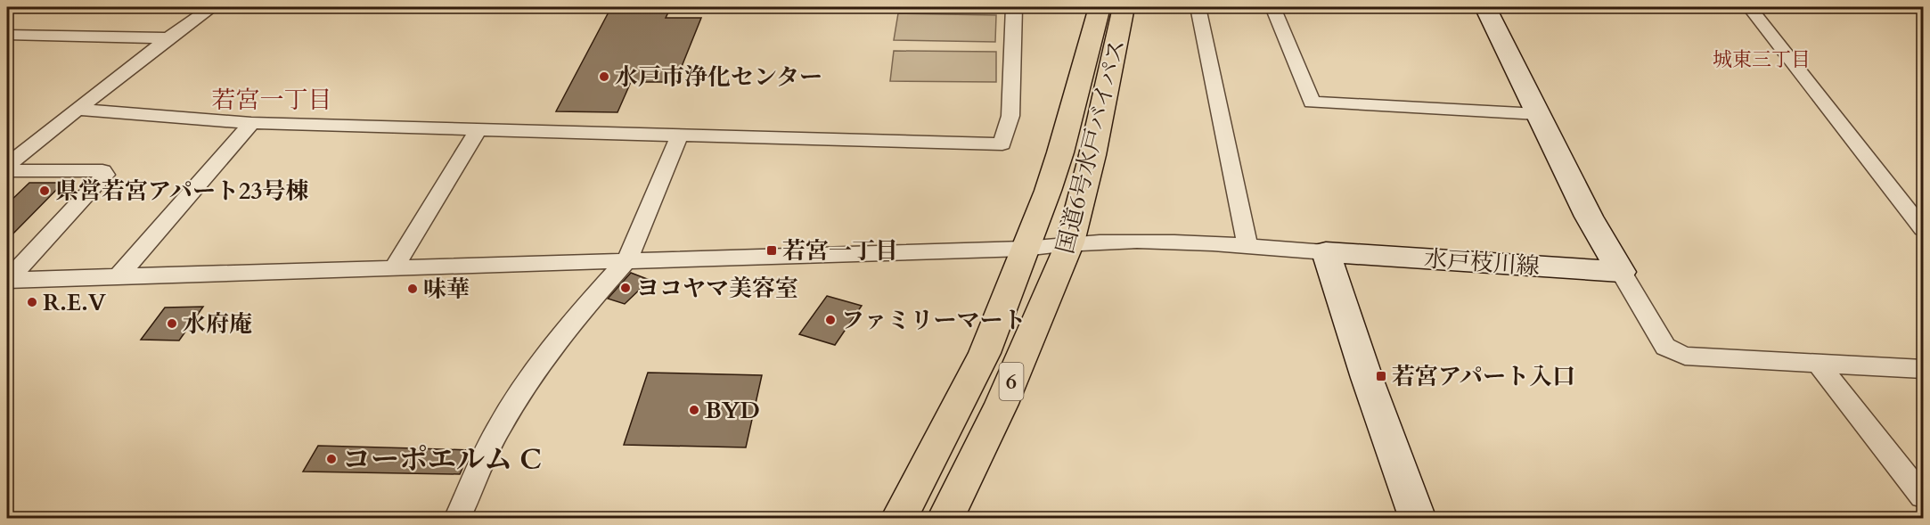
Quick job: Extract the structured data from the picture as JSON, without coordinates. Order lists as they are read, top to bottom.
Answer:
{
  "streets": {
    "highway": ["国道6号水戸バイパス", "6"],
    "main road": ["水戸枝川線"]
  },
  "districts": ["城東三丁目", "若宮一丁目"],
  "places": {
    "other": [
      "水戸市浄化センター",
      "県営若宮アパート23号棟",
      "ヨコヤマ美容室",
      "味華",
      "R.E.V",
      "ファミリーマート",
      "水府庵",
      "BYD",
      "コーポエルム C"
    ],
    "transit": ["若宮一丁目", "若宮アパート入口"]
  }
}
